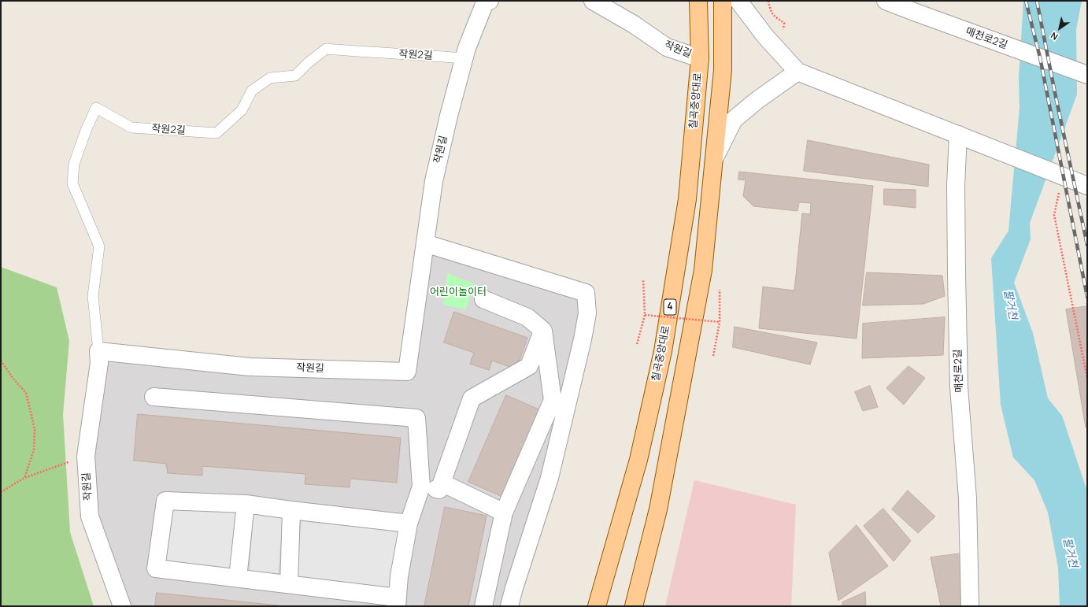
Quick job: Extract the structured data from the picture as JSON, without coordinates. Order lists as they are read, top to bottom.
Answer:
{
  "streets": {
    "main road": ["칠곡중앙대로", "4"],
    "street": ["매천로2길", "작원길"],
    "lane": ["작원2길"]
  },
  "crossings": [
    ["작원길", "작원2길"],
    ["작원길", "칠곡중앙대로"]
  ],
  "water": ["팔거천"],
  "parks": ["어린이놀이터"],
  "north": "bottom left"
}
